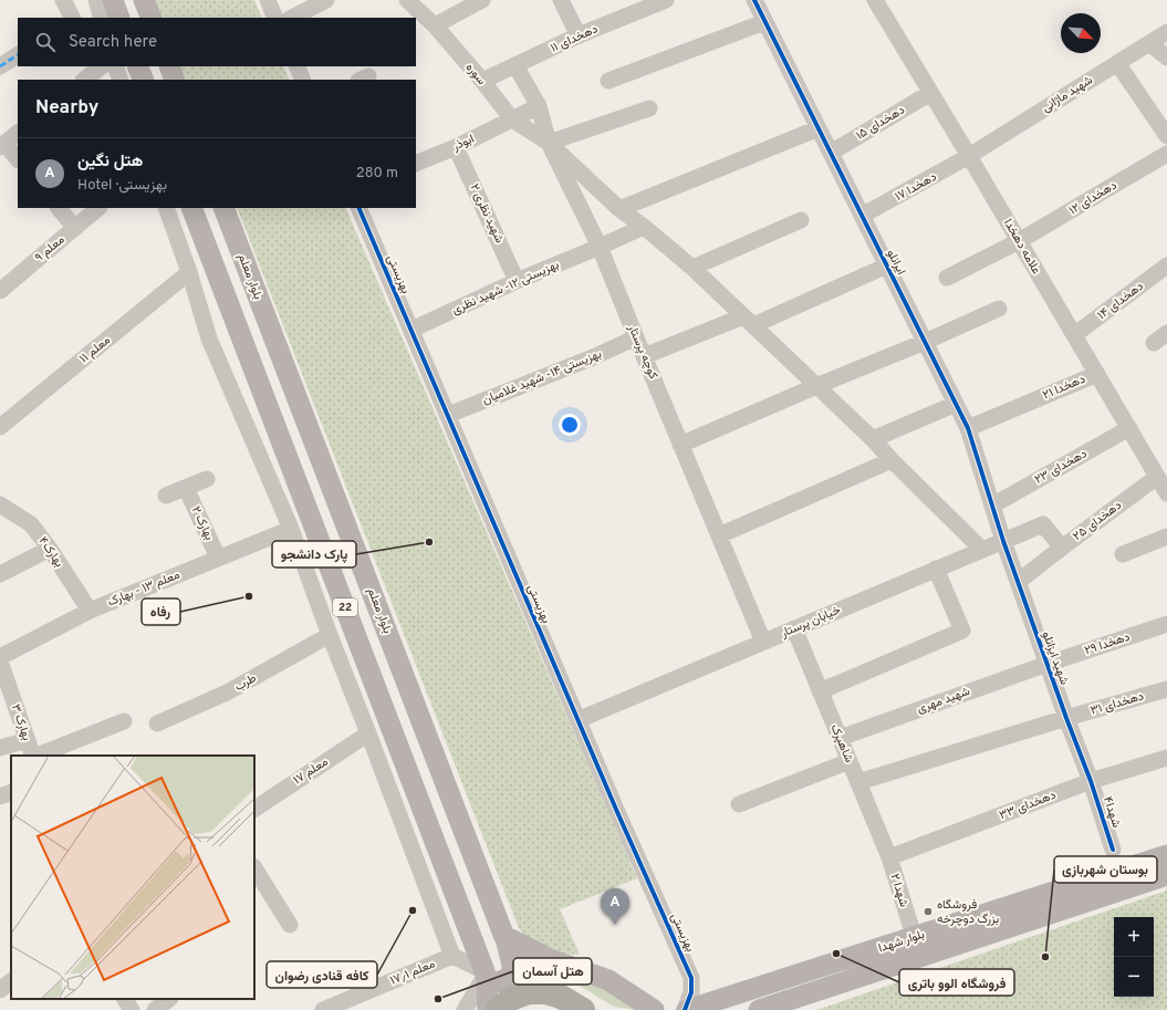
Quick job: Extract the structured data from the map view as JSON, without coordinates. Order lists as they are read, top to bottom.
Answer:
{
  "streets": {
    "main road": ["بلوار معلم", "22", "بلوار شهدا"],
    "street": [
      "دهخدای ۱۱",
      "سوره",
      "شهید ماژانی",
      "دهخدای ۱۵",
      "ابوذر",
      "دهخدا ۱۷",
      "دهخدای ۱۲",
      "شهید نظری ۲",
      "علامه دهخدا",
      "معلم ۹",
      "ایرانلو",
      "بهزیستی",
      "بهزیستی ۱۲- شهید نظری",
      "دهخدای ۱۴",
      "معلم ۱۱",
      "کوچه پرستار",
      "بهزیستی ۱۴- شهید غلامیان",
      "دهخدا ۲۱",
      "دهخدای ۲۳",
      "دهخدای ۲۵",
      "بهارک ۲",
      "بهارک۴",
      "معلم ۱۳ - بهارک",
      "خیابان پرستار",
      "دهخدا ۲۹",
      "شهید ایزانلو",
      "طرب",
      "شهید مهری",
      "دهخدای ۳۱",
      "بهارک ۳",
      "شاهپرک",
      "معلم ۱۷",
      "دهخدای ۳۳",
      "شهدا۴",
      "شهدا ۲",
      "معلم ۱۷٫۱"
    ]
  },
  "crossings": [
    ["دهخدای ۱۱", "سوره"],
    ["دهخدای ۱۱", "کوچه پرستار"],
    ["سوره", "ابوذر"],
    ["سوره", "بهزیستی ۱۲- شهید نظری"],
    ["سوره", "کوچه پرستار"],
    ["سوره", "خیابان پرستار"],
    ["شهید ماژانی", "دهخدا ۱۷"],
    ["شهید ماژانی", "علامه دهخدا"],
    ["دهخدای ۱۵", "علامه دهخدا"],
    ["دهخدای ۱۵", "ایرانلو"],
    ["ابوذر", "شهید نظری ۲"],
    ["ابوذر", "کوچه پرستار"],
    ["دهخدا ۱۷", "علامه دهخدا"],
    ["دهخدا ۱۷", "ایرانلو"],
    ["دهخدای ۱۲", "علامه دهخدا"],
    ["شهید نظری ۲", "بهزیستی ۱۲- شهید نظری"],
    ["علامه دهخدا", "دهخدای ۱۴"],
    ["علامه دهخدا", "دهخدا ۲۱"],
    ["علامه دهخدا", "دهخدای ۲۳"],
    ["علامه دهخدا", "دهخدای ۲۵"],
    ["ایرانلو", "دهخدا ۲۱"],
    ["ایرانلو", "دهخدای ۲۳"],
    ["ایرانلو", "خیابان پرستار"],
    ["ایرانلو", "شهید ایزانلو"],
    ["بهزیستی", "بهزیستی ۱۲- شهید نظری"],
    ["بهزیستی", "بهزیستی ۱۴- شهید غلامیان"],
    ["بهزیستی", "خیابان پرستار"],
    ["بهزیستی", "بلوار شهدا"],
    ["بهزیستی ۱۲- شهید نظری", "کوچه پرستار"],
    ["کوچه پرستار", "بهزیستی ۱۴- شهید غلامیان"],
    ["کوچه پرستار", "خیابان پرستار"],
    ["دهخدای ۲۵", "خیابان پرستار"],
    ["بهارک ۲", "معلم ۱۳ - بهارک"],
    ["بهارک۴", "معلم ۱۳ - بهارک"],
    ["خیابان پرستار", "شهید ایزانلو"],
    ["خیابان پرستار", "شاهپرک"],
    ["دهخدا ۲۹", "شهید ایزانلو"],
    ["دهخدا ۲۹", "شهید مهری"],
    ["شهید ایزانلو", "شهید مهری"],
    ["شهید ایزانلو", "دهخدای ۳۱"],
    ["شهید ایزانلو", "دهخدای ۳۳"],
    ["شهید ایزانلو", "شهدا۴"],
    ["شهید مهری", "شاهپرک"],
    ["دهخدای ۳۱", "شاهپرک"],
    ["شاهپرک", "دهخدای ۳۳"],
    ["شاهپرک", "شهدا ۲"],
    ["دهخدای ۳۳", "شهدا۴"],
    ["دهخدای ۳۳", "شهدا ۲"]
  ],
  "places": [
    "پارک دانشجو",
    "رفاه",
    "کافه قنادی رضوان",
    "فروشگاه بزرگ دوچرخه",
    "فروشگاه الوو باتری",
    "بوستان شهربازی",
    "هتل آسمان"
  ],
  "north": "bottom right",
  "page": {
    "search": "Search here",
    "heading": "Nearby",
    "list": [
      {
        "mark": "A",
        "name": "هتل نگین",
        "note": "Hotel · بهزیستی",
        "value": "280 m"
      }
    ],
    "pins": "A",
    "map_buttons": ["+", "−"]
  }
}
